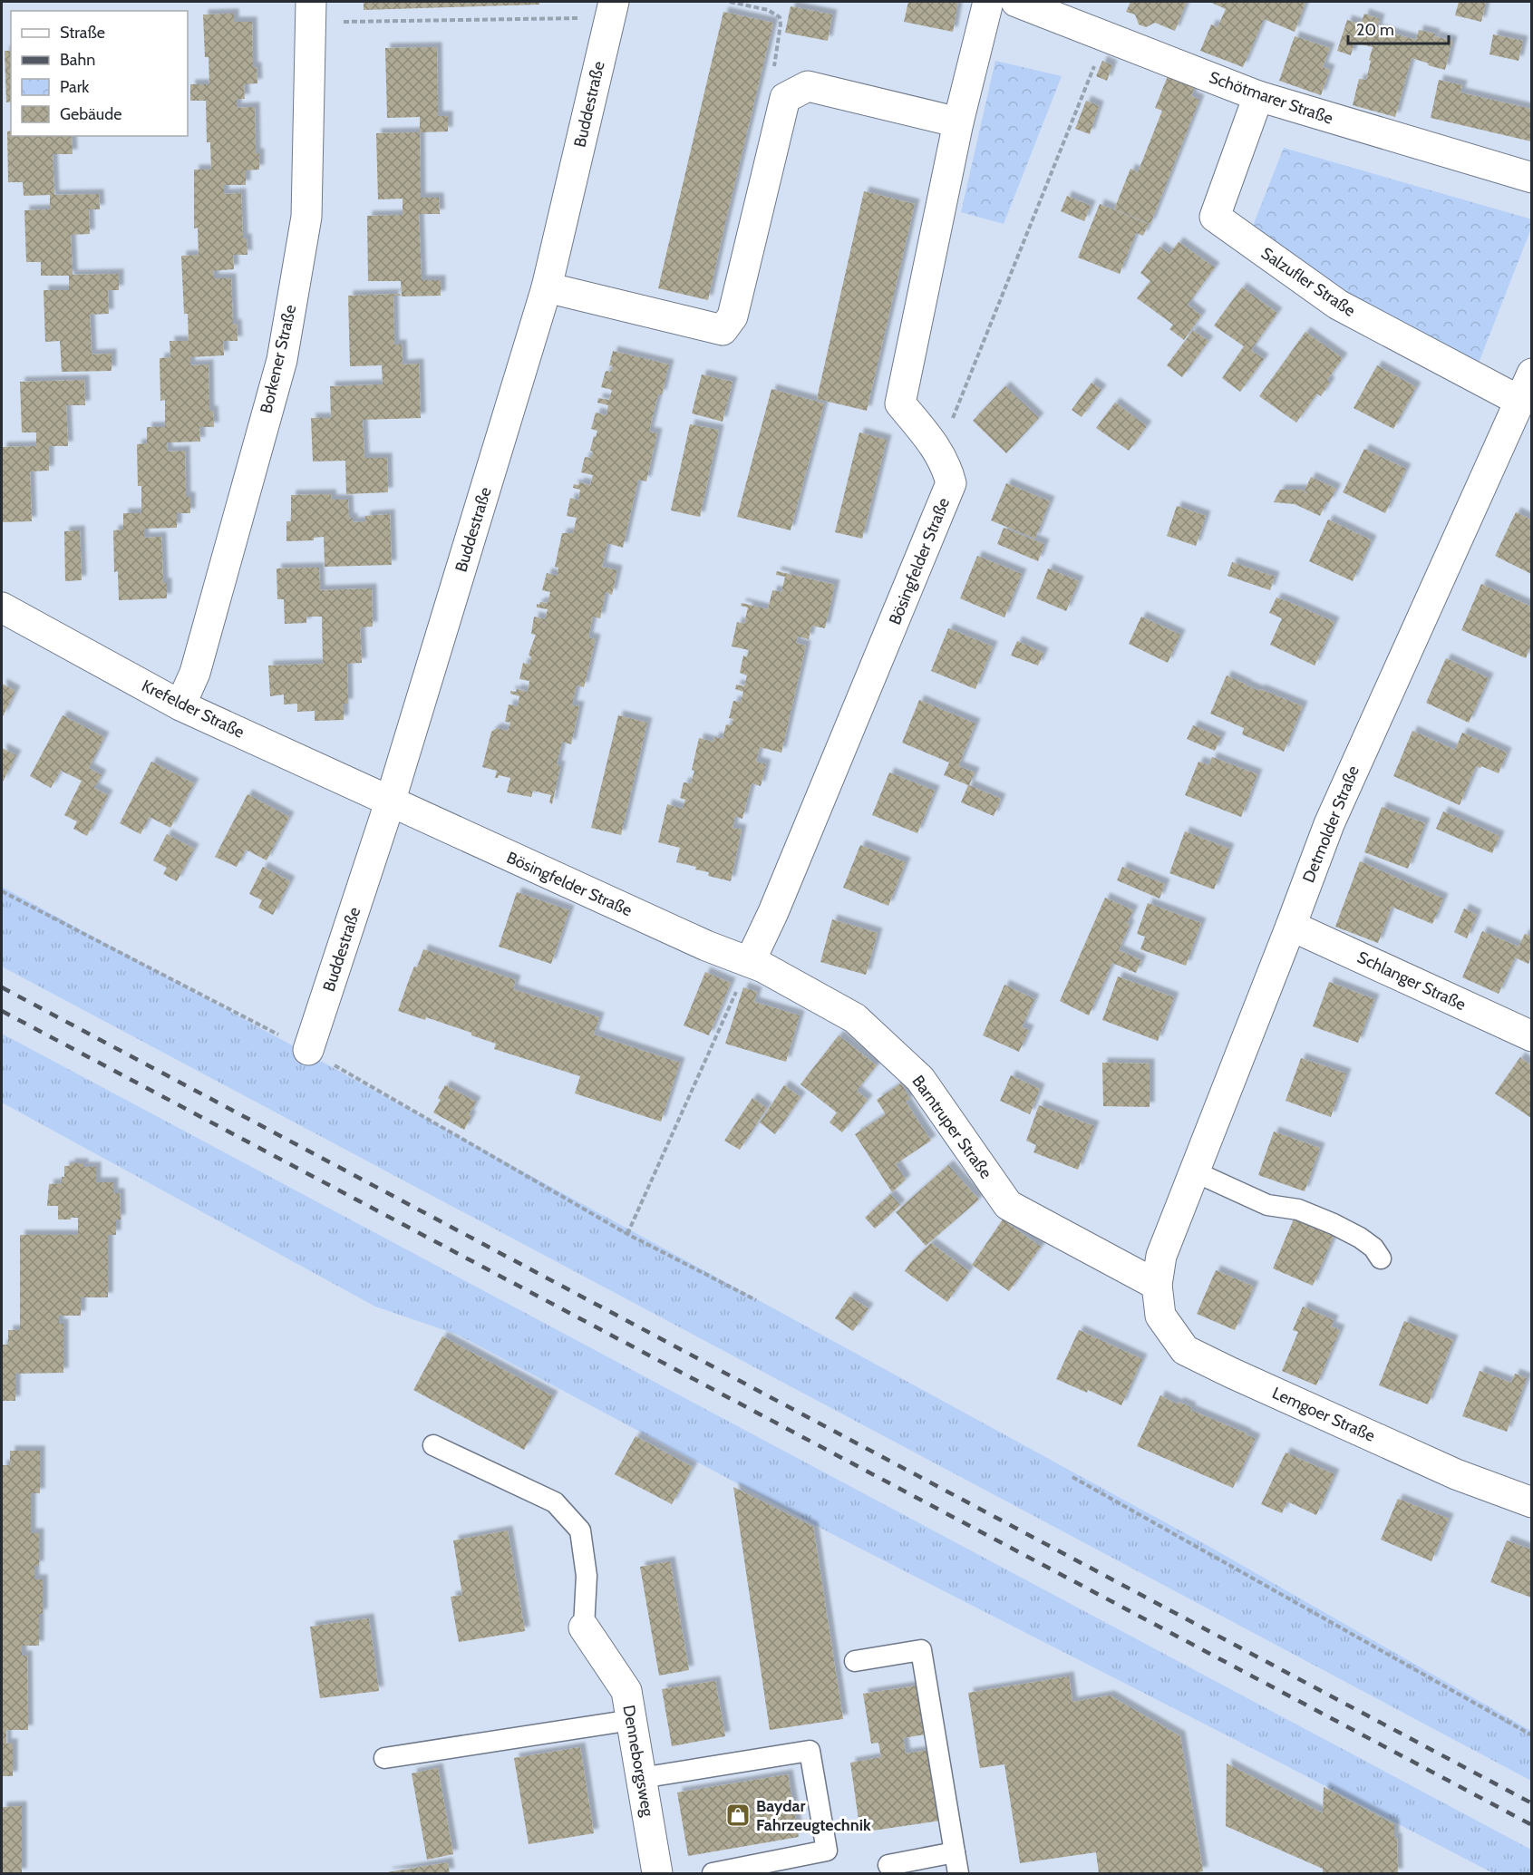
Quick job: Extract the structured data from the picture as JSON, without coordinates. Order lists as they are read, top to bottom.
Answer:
{
  "streets": {
    "street": [
      "Schötmarer Straße",
      "Buddestraße",
      "Salzufler Straße",
      "Borkener Straße",
      "Bösingfelder Straße",
      "Krefelder Straße",
      "Detmolder Straße",
      "Schlanger Straße",
      "Barntruper Straße",
      "Lemgoer Straße",
      "Denneborgsweg"
    ]
  },
  "crossings": [
    ["Schötmarer Straße", "Salzufler Straße"],
    ["Buddestraße", "Bösingfelder Straße"],
    ["Buddestraße", "Krefelder Straße"],
    ["Salzufler Straße", "Detmolder Straße"],
    ["Borkener Straße", "Krefelder Straße"],
    ["Bösingfelder Straße", "Krefelder Straße"],
    ["Bösingfelder Straße", "Barntruper Straße"],
    ["Detmolder Straße", "Schlanger Straße"],
    ["Detmolder Straße", "Barntruper Straße"],
    ["Detmolder Straße", "Lemgoer Straße"],
    ["Barntruper Straße", "Lemgoer Straße"]
  ],
  "places": {
    "shop": ["Baydar Fahrzeugtechnik"]
  },
  "legend": [
    "Straße",
    "Bahn",
    "Park",
    "Gebäude"
  ],
  "scale_bar": "20 m"
}
